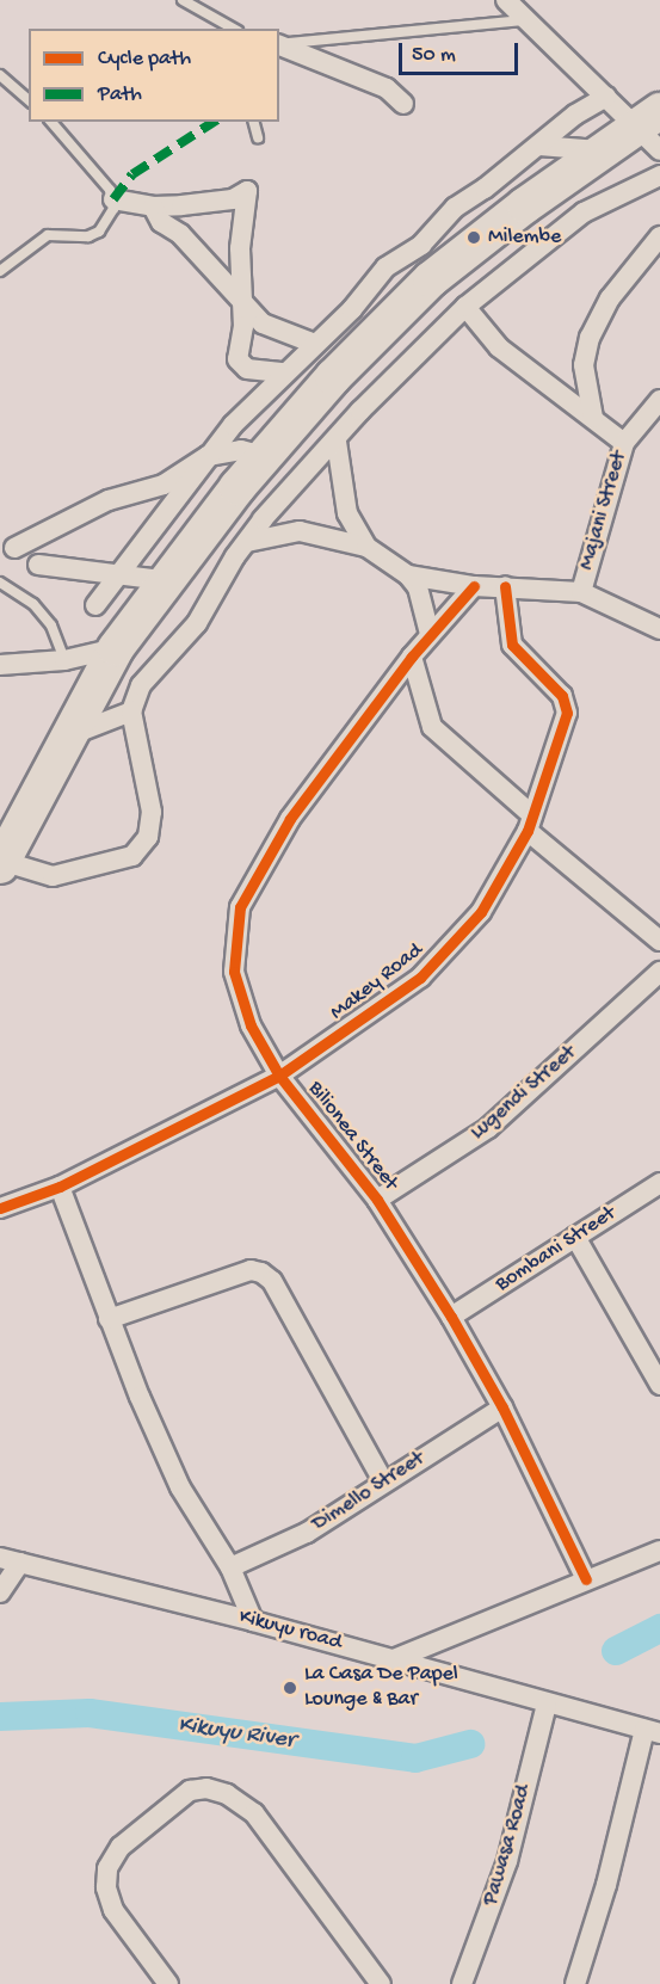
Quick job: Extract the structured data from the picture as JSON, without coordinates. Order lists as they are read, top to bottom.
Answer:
{
  "streets": {
    "street": [
      "Majani Street",
      "Makey Road",
      "Lugendi Street",
      "Bilionea Street",
      "Bombani Street",
      "Dimello Street",
      "Kikuyu road",
      "Pawasa Road"
    ]
  },
  "crossings": [
    ["Makey Road", "Bilionea Street"],
    ["Lugendi Street", "Bilionea Street"],
    ["Bilionea Street", "Bombani Street"],
    ["Bilionea Street", "Dimello Street"],
    ["Kikuyu road", "Pawasa Road"]
  ],
  "water": ["Kikuyu River"],
  "places": ["Milembe", "La Casa De Papel Lounge & Bar"],
  "legend": ["Cycle path", "Path"],
  "scale_bar": "50 m"
}
